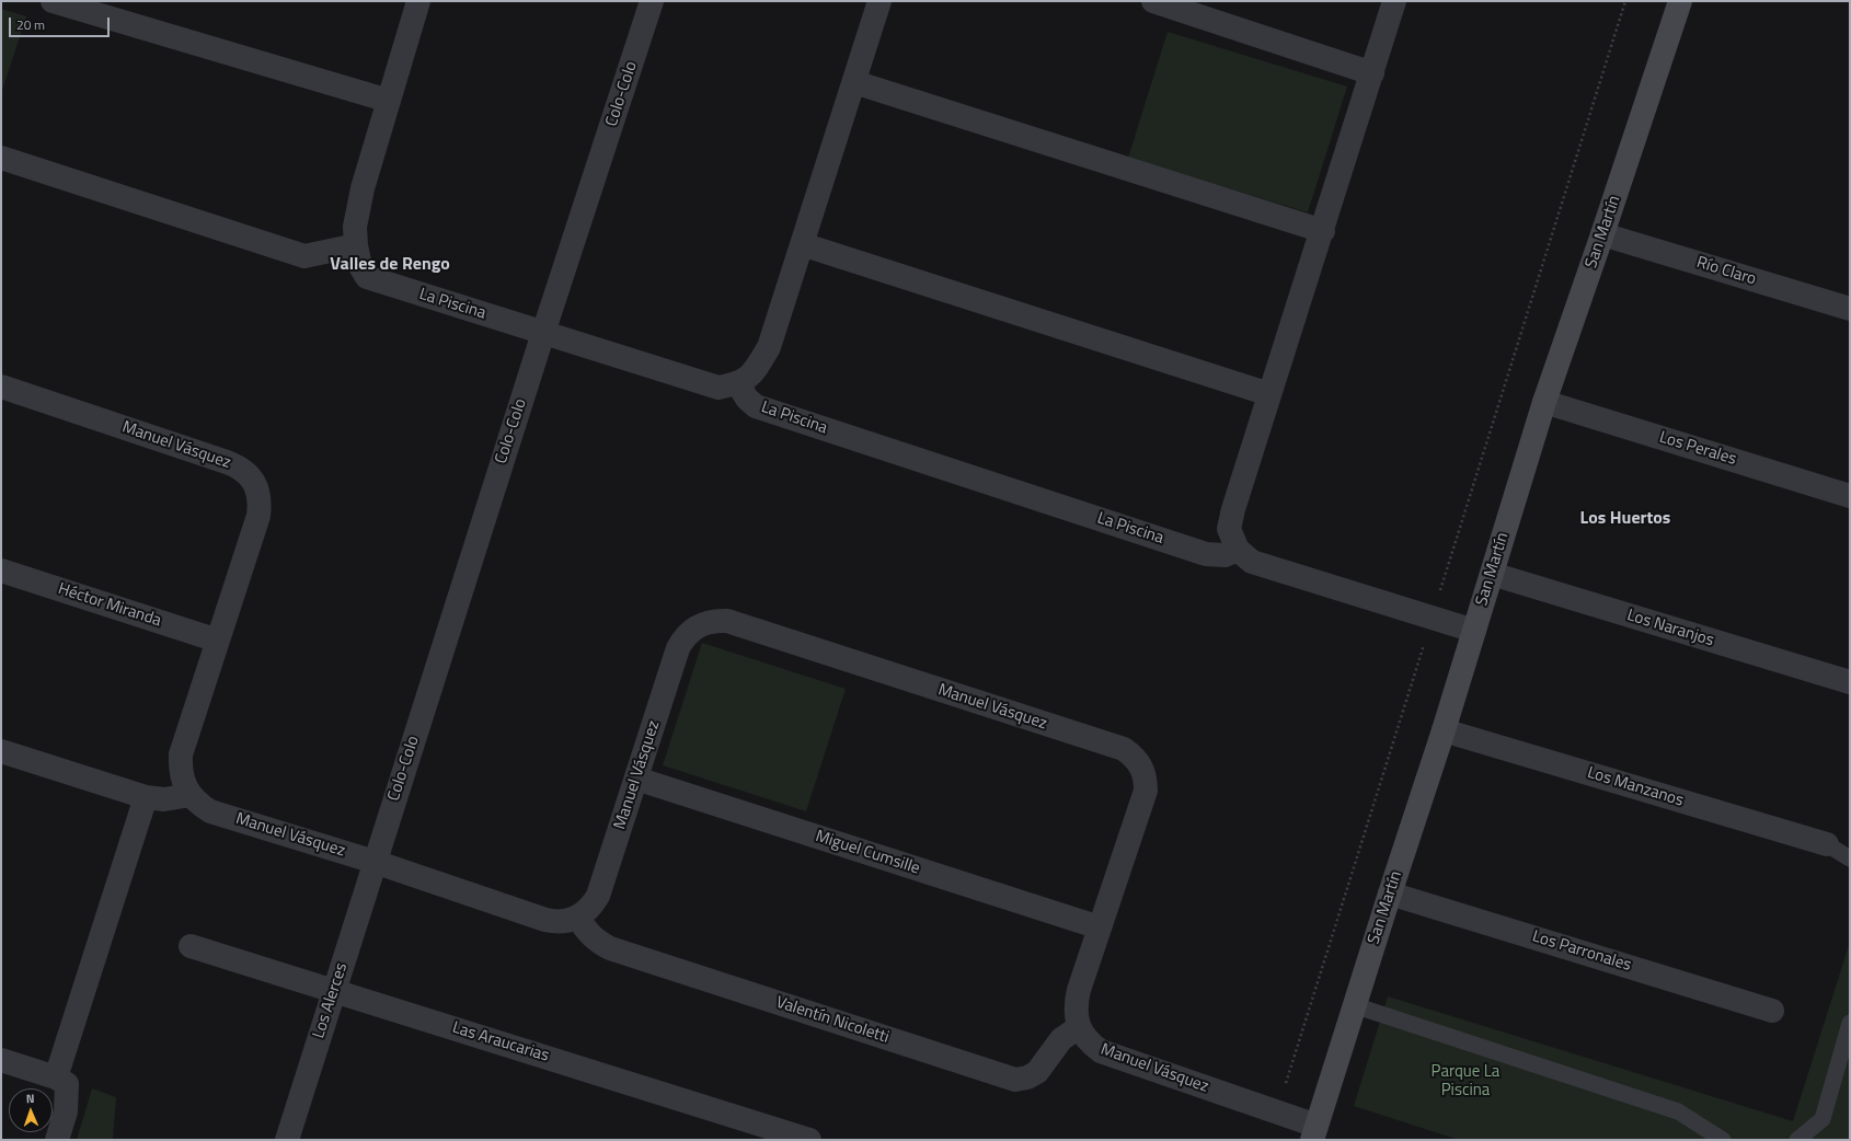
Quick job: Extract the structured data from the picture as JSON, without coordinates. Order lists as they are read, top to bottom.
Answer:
{
  "streets": {
    "street": [
      "Colo-Colo",
      "San Martín",
      "Río Claro",
      "La Piscina",
      "Manuel Vásquez",
      "Los Perales",
      "Héctor Miranda",
      "Los Naranjos",
      "Los Manzanos",
      "Miguel Cumsille",
      "Los Parronales",
      "Los Alerces",
      "Valentín Nicoletti",
      "Las Araucarias"
    ]
  },
  "crossings": [
    ["Colo-Colo", "La Piscina"],
    ["Colo-Colo", "Manuel Vásquez"],
    ["Colo-Colo", "Los Alerces"],
    ["San Martín", "Río Claro"],
    ["San Martín", "Manuel Vásquez"],
    ["San Martín", "Los Perales"],
    ["San Martín", "Los Naranjos"],
    ["San Martín", "Los Manzanos"],
    ["San Martín", "Los Parronales"],
    ["Manuel Vásquez", "Héctor Miranda"],
    ["Manuel Vásquez", "Miguel Cumsille"],
    ["Manuel Vásquez", "Los Alerces"],
    ["Manuel Vásquez", "Valentín Nicoletti"],
    ["Los Alerces", "Las Araucarias"]
  ],
  "districts": ["Valles de Rengo", "Los Huertos"],
  "parks": ["Parque La Piscina"],
  "scale_bar": "20 m",
  "north": "top"
}
